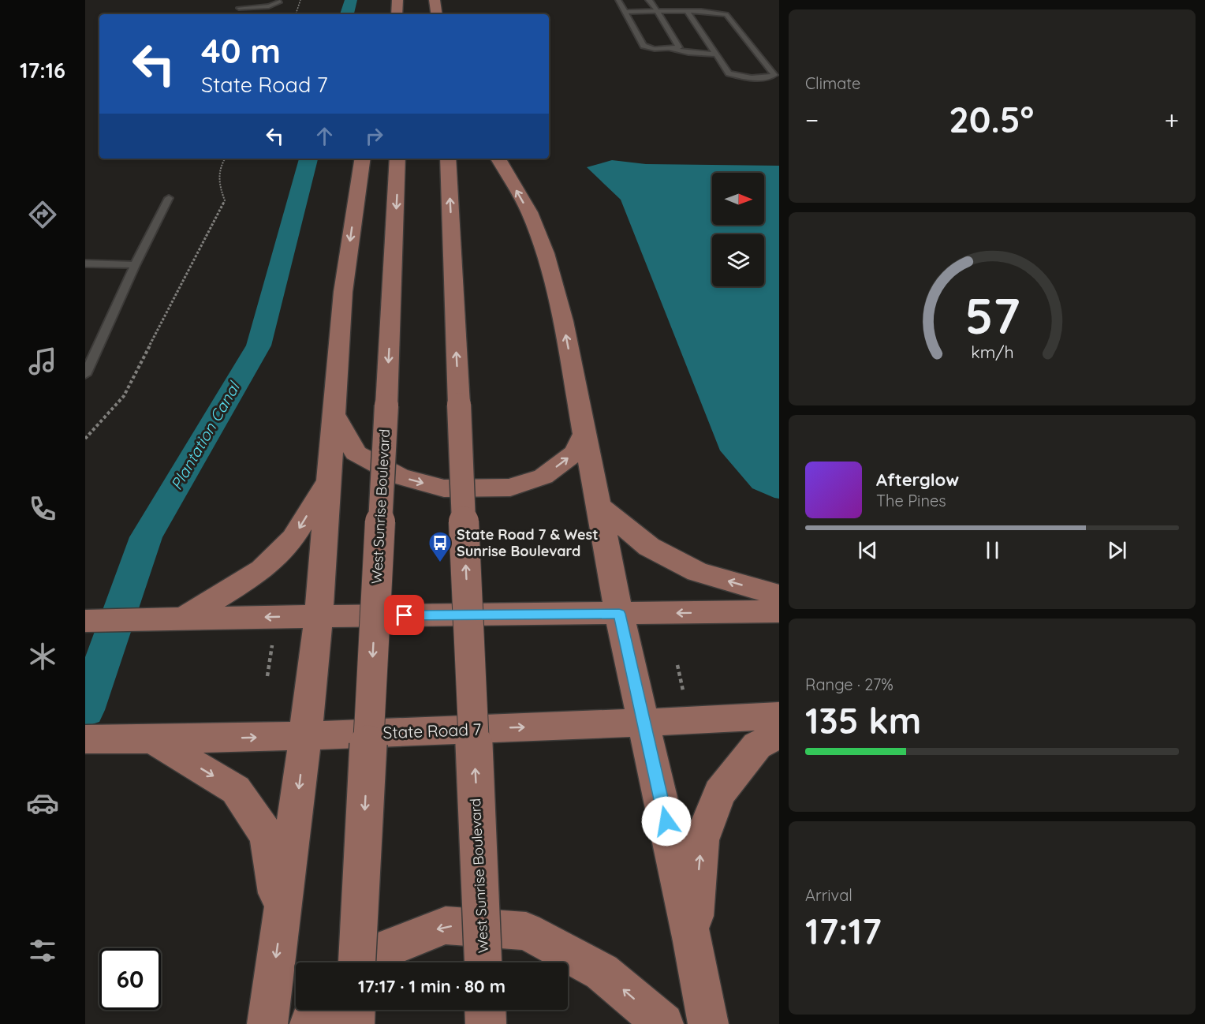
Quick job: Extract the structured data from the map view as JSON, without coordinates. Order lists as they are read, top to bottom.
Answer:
{
  "streets": {
    "main road": ["West Sunrise Boulevard", "State Road 7"]
  },
  "water": ["Plantation Canal"],
  "places": {
    "bus stop": ["State Road 7 & West Sunrise Boulevard"]
  },
  "north": "right",
  "page": {
    "tabs": "17:16",
    "tile": [
      "Climate",
      ["Range · 27%", "135 km"],
      ["Arrival", "17:17"]
    ],
    "turn": ["40 m", "State Road 7"],
    "heat": ["−", "20.5°", "+"],
    "song": ["Afterglow", "The Pines"],
    "limit": "60",
    "trip": "17:17 · 1 min · 80 m",
    "gauge": ["57", "km/h"]
  }
}
